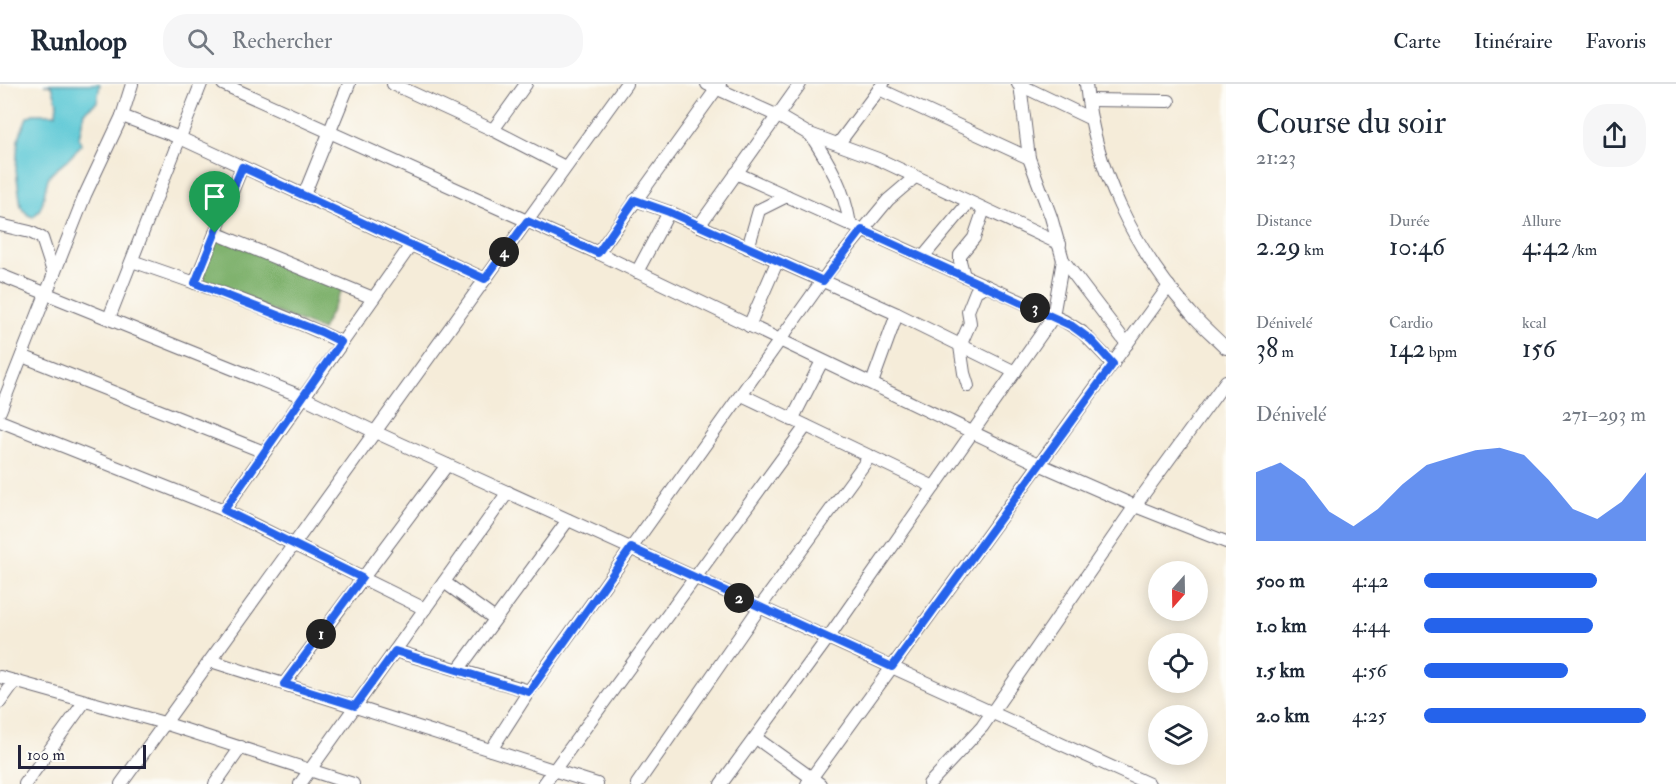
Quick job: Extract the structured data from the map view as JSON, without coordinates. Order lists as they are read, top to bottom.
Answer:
{
  "scale_bar": "100 m",
  "north": "bottom",
  "page": {
    "header": "Runloop",
    "search": "Rechercher",
    "nav": ["Carte", "Itinéraire", "Favoris"],
    "heading": ["Course du soir", "21:23"],
    "stats": [
      ["Distance", "2.29 km"],
      ["Durée", "10:46"],
      ["Allure", "4:42 /km"],
      ["Dénivelé", "38 m"],
      ["Cardio", "142 bpm"],
      ["kcal", "156"]
    ],
    "pins": [
      "4",
      "3",
      "2",
      "1"
    ],
    "chart": ["Dénivelé", "271–293 m"],
    "list": [
      {
        "name": "500 m",
        "note": "4:42"
      },
      {
        "name": "1.0 km",
        "note": "4:44"
      },
      {
        "name": "1.5 km",
        "note": "4:56"
      },
      {
        "name": "2.0 km",
        "note": "4:25"
      }
    ],
    "scale": "100 m"
  }
}
